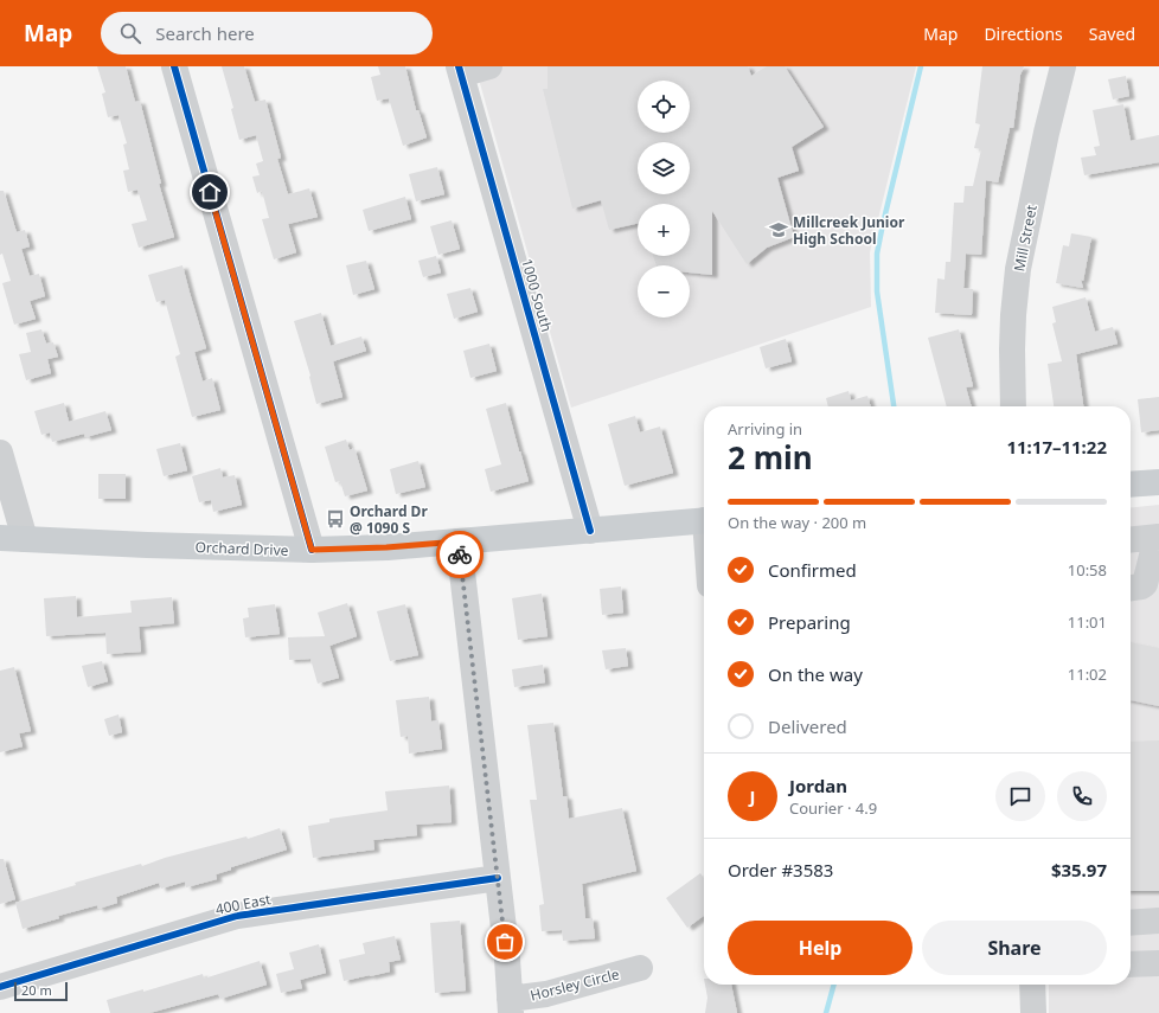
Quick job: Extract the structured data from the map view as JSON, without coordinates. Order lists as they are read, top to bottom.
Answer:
{
  "streets": {
    "main road": ["Orchard Drive"],
    "street": [
      "Mill Street",
      "1000 South",
      "400 East",
      "Horsley Circle"
    ]
  },
  "crossings": [
    ["1000 South", "Orchard Drive"]
  ],
  "places": {
    "school or university": ["Millcreek Junior High School"],
    "bus stop": ["Orchard Dr @ 1090 S"]
  },
  "scale_bar": "20 m",
  "page": {
    "header": "Map",
    "search": "Search here",
    "nav": ["Map", "Directions", "Saved"],
    "map_buttons": ["+", "−"],
    "heading": ["2 min", "Arriving in", "11:17–11:22"],
    "panel": [
      "Jordan",
      "Courier · 4.9",
      "Order #3583",
      "$35.97"
    ],
    "bar": "On the way · 200 m",
    "list": [
      ["Confirmed", "10:58"],
      ["Preparing", "11:01"],
      ["On the way", "11:02"],
      "Delivered"
    ],
    "round": "J",
    "buttons": ["Help", "Share"],
    "scale": "20 m"
  }
}
